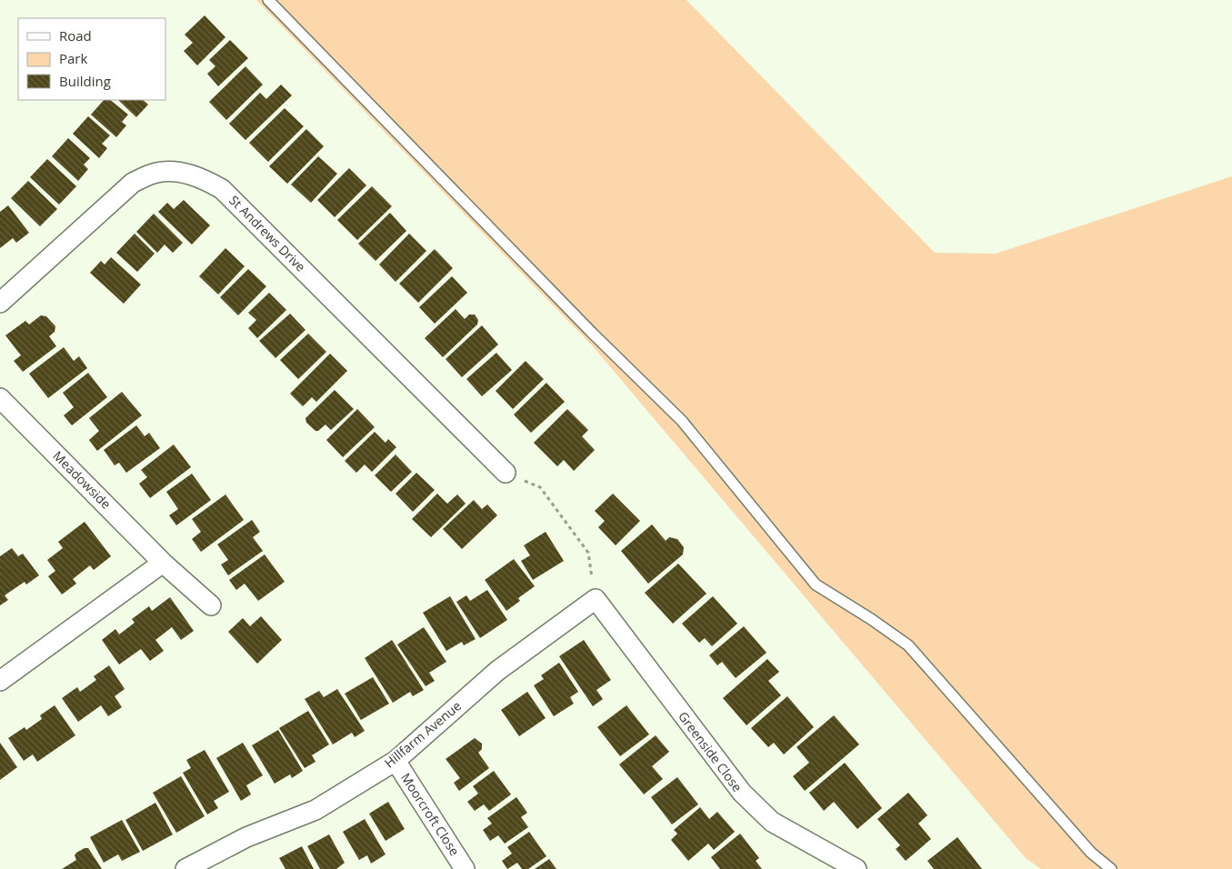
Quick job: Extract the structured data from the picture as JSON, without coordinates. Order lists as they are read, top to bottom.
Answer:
{
  "streets": {
    "street": [
      "St Andrews Drive",
      "Meadowside",
      "Hillfarm Avenue",
      "Greenside Close",
      "Moorcroft Close"
    ]
  },
  "crossings": [
    ["Hillfarm Avenue", "Greenside Close"],
    ["Hillfarm Avenue", "Moorcroft Close"]
  ],
  "legend": ["Road", "Park", "Building"]
}
